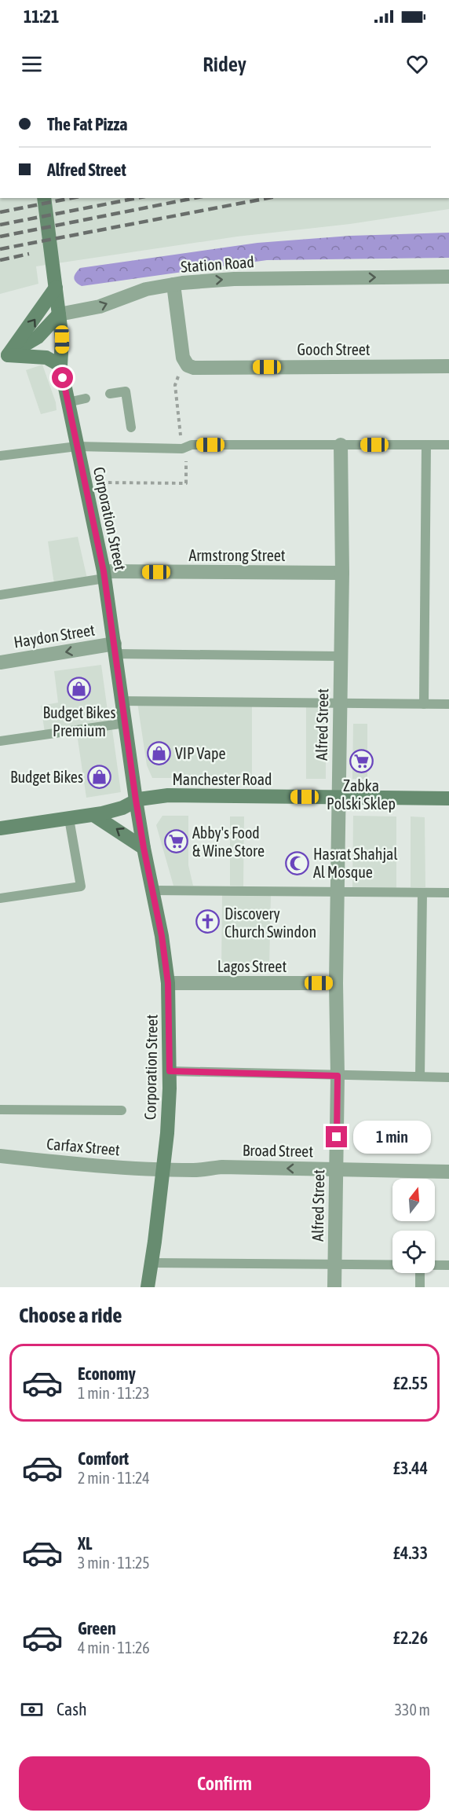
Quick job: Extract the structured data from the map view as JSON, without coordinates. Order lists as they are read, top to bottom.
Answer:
{
  "streets": {
    "street": [
      "Station Road",
      "Gooch Street",
      "Corporation Street",
      "Armstrong Street",
      "Haydon Street",
      "Alfred Street",
      "Manchester Road",
      "Lagos Street",
      "Carfax Street",
      "Broad Street"
    ]
  },
  "crossings": [
    ["Station Road", "Corporation Street"],
    ["Corporation Street", "Armstrong Street"],
    ["Corporation Street", "Haydon Street"],
    ["Corporation Street", "Manchester Road"],
    ["Corporation Street", "Lagos Street"],
    ["Corporation Street", "Carfax Street"],
    ["Corporation Street", "Broad Street"],
    ["Armstrong Street", "Alfred Street"],
    ["Alfred Street", "Manchester Road"],
    ["Alfred Street", "Lagos Street"],
    ["Alfred Street", "Broad Street"],
    ["Carfax Street", "Broad Street"]
  ],
  "one_way": ["Station Road", "Haydon Street", "Broad Street"],
  "places": {
    "shop": ["Budget Bikes Premium", "VIP Vape", "Budget Bikes"],
    "supermarket": ["Zabka Polski Sklep", "Abby's Food & Wine Store"],
    "mosque": ["Hasrat Shahjal Al Mosque"],
    "church": ["Discovery Church Swindon"]
  },
  "north": "top",
  "page": {
    "status": "11:21",
    "header": "Ridey",
    "banner": ["The Fat Pizza", "Alfred Street"],
    "bubble": "1 min",
    "heading": "Choose a ride",
    "list": [
      {
        "name": "Economy",
        "note": "1 min · 11:23",
        "value": "£2.55"
      },
      {
        "name": "Comfort",
        "note": "2 min · 11:24",
        "value": "£3.44"
      },
      {
        "name": "XL",
        "note": "3 min · 11:25",
        "value": "£4.33"
      },
      {
        "name": "Green",
        "note": "4 min · 11:26",
        "value": "£2.26"
      }
    ],
    "pay": ["Cash", "330 m"],
    "buttons": "Confirm"
  }
}
